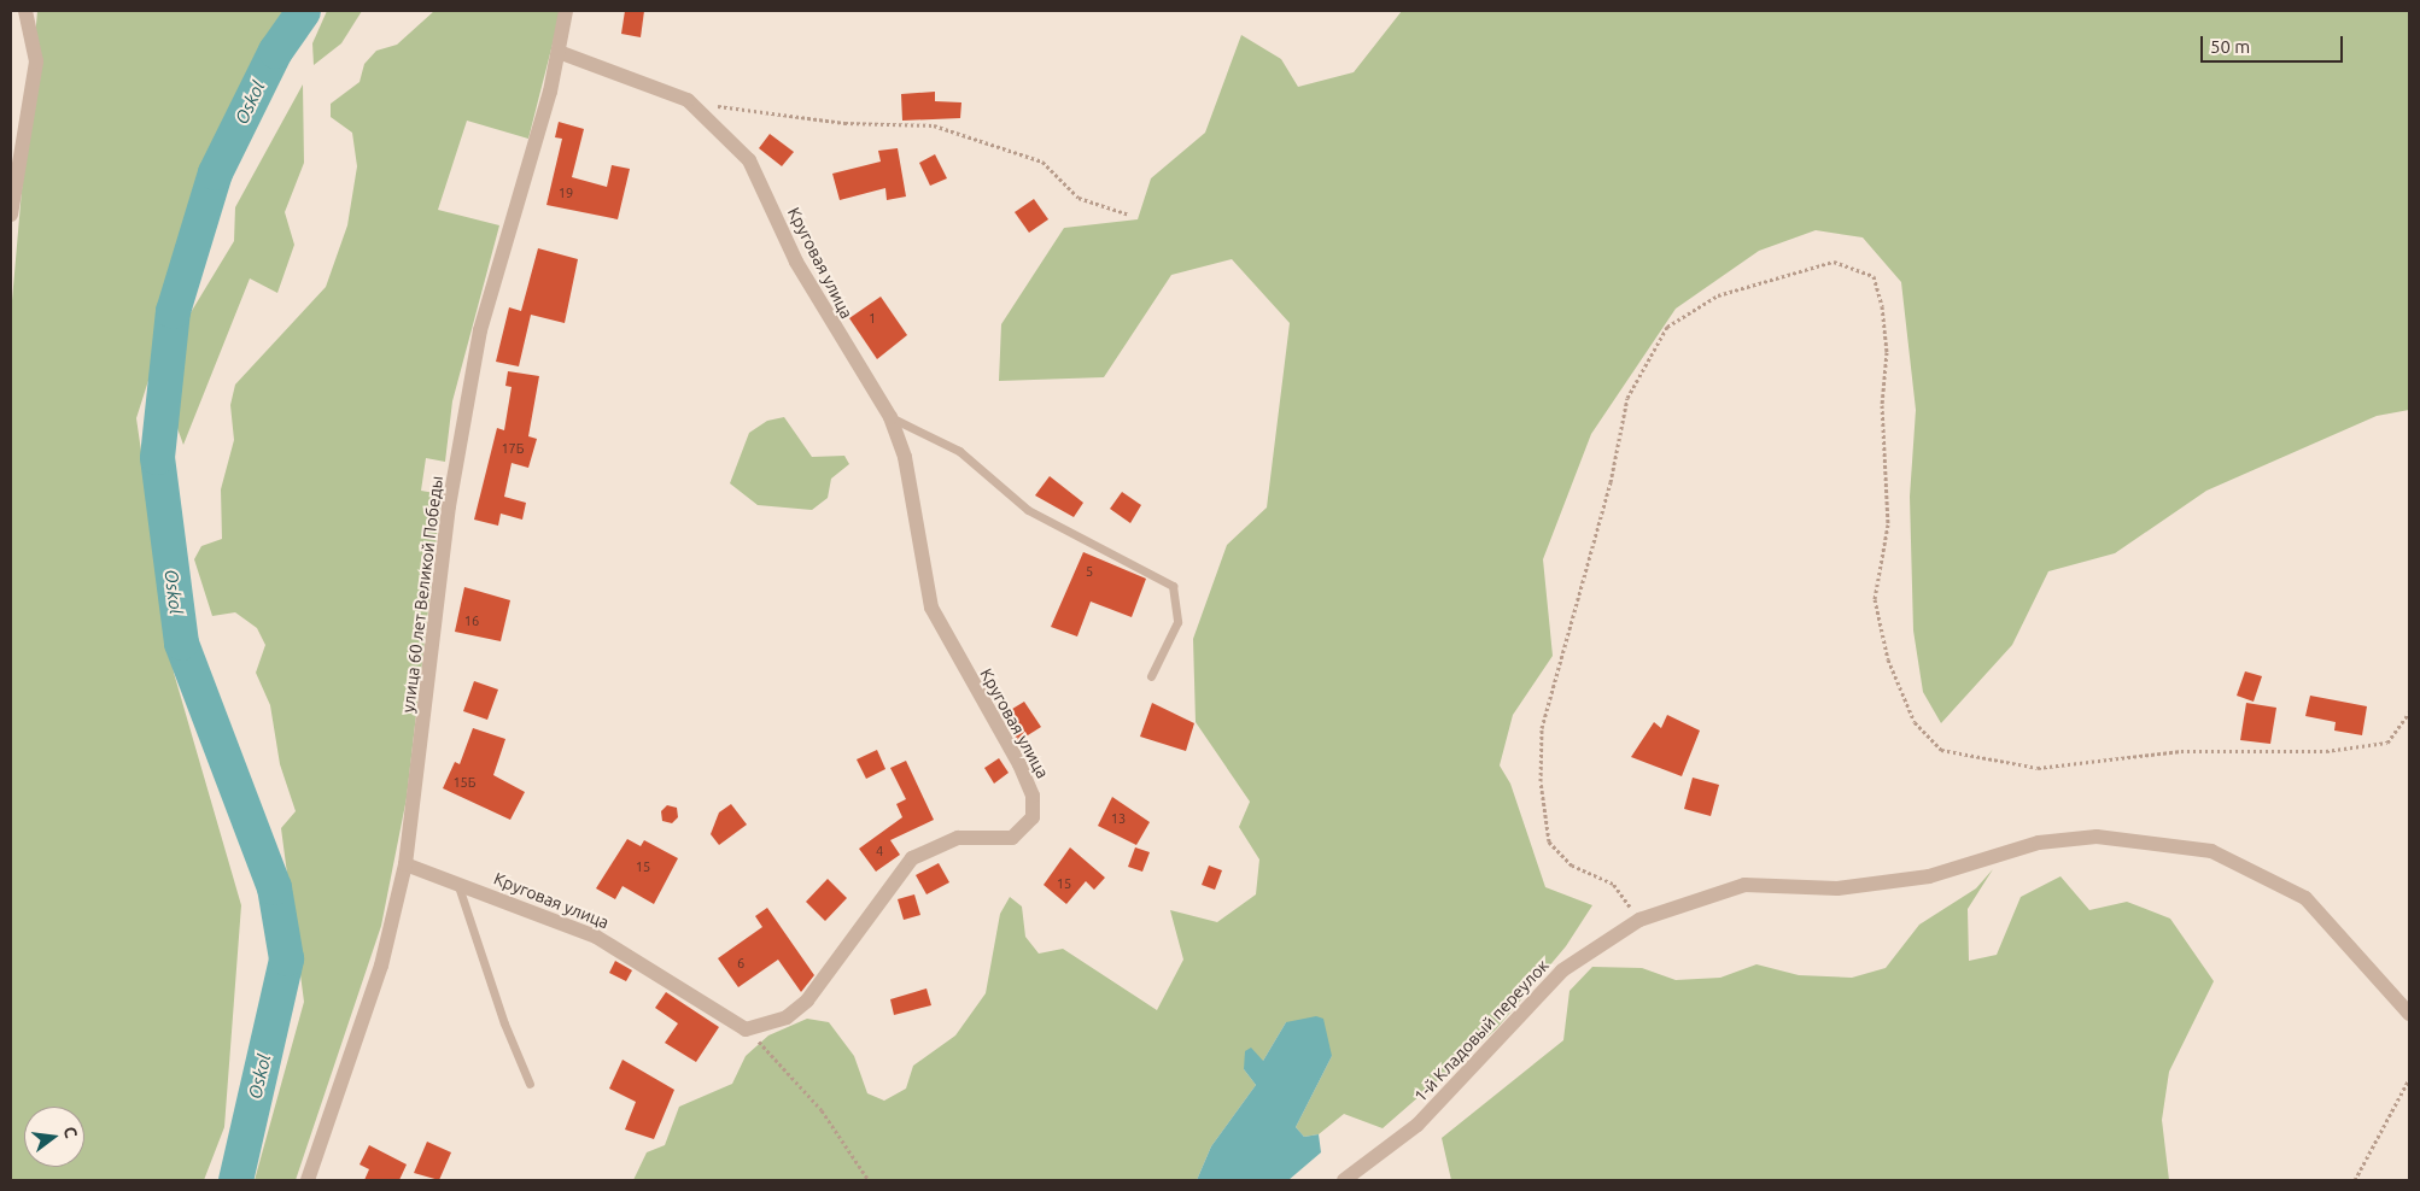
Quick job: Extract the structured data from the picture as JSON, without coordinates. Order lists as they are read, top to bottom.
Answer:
{
  "streets": {
    "street": ["Круговая улица", "улица 60 лет Великой Победы", "1-й Кладовый переулок"]
  },
  "crossings": [
    ["Круговая улица", "улица 60 лет Великой Победы"]
  ],
  "water": ["Oskol"],
  "house_numbers": [
    "19",
    "1",
    "17Б",
    "5",
    "16",
    "15Б",
    "13",
    "4",
    "15",
    "15",
    "6"
  ],
  "scale_bar": "50 m",
  "north": "right"
}
